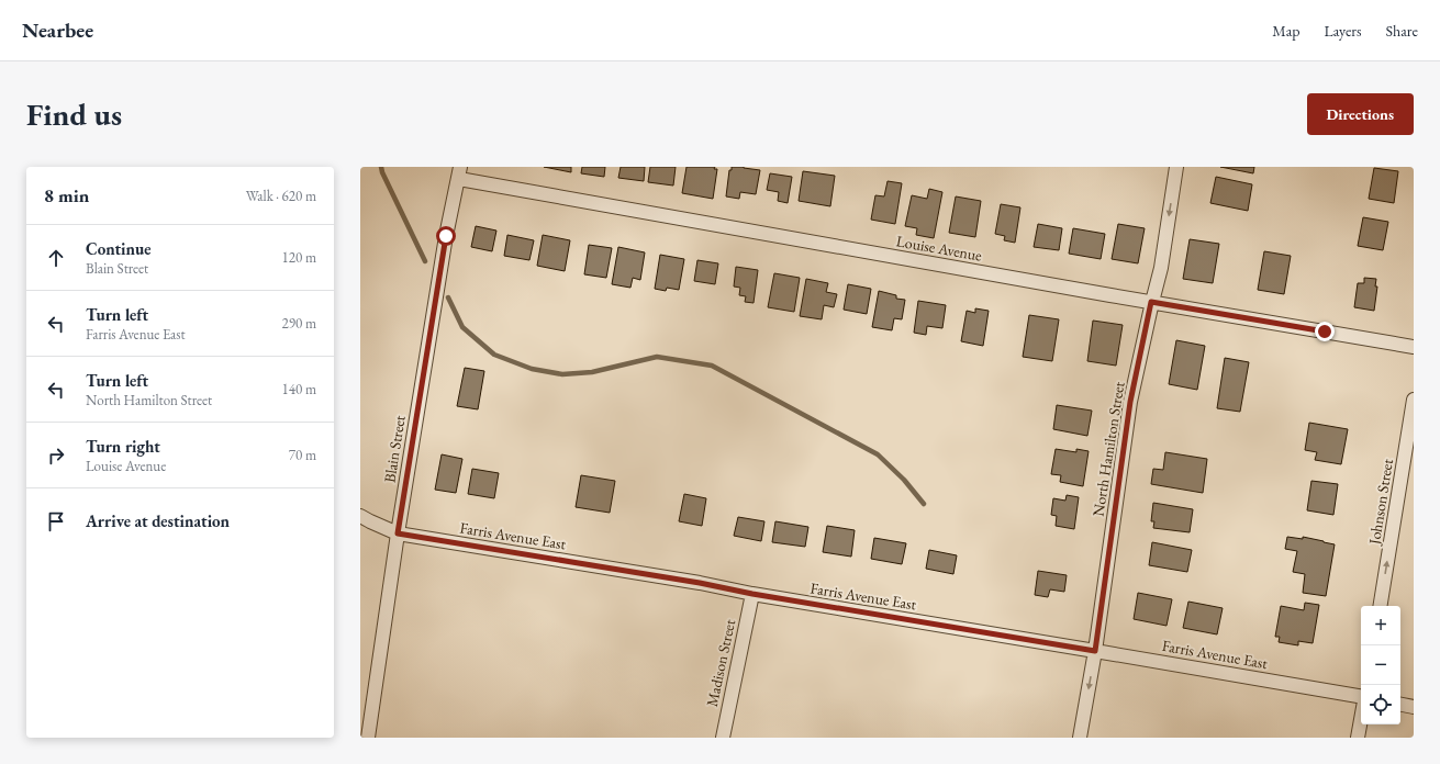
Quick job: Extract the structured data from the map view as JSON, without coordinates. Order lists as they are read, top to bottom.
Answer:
{
  "streets": {
    "street": [
      "Louise Avenue",
      "Blain Street",
      "North Hamilton Street",
      "Johnson Street",
      "Farris Avenue East",
      "Madison Street"
    ]
  },
  "crossings": [
    ["Louise Avenue", "Blain Street"],
    ["Louise Avenue", "North Hamilton Street"],
    ["Blain Street", "Farris Avenue East"],
    ["North Hamilton Street", "Farris Avenue East"],
    ["Farris Avenue East", "Madison Street"]
  ],
  "one_way": ["North Hamilton Street", "Johnson Street"],
  "page": {
    "header": "Nearbee",
    "nav": ["Map", "Layers", "Share"],
    "buttons": "Directions",
    "title": "Find us",
    "heading": ["8 min", "Walk · 620 m"],
    "list": [
      ["Continue", "Blain Street", "120 m"],
      ["Turn left", "Farris Avenue East", "290 m"],
      ["Turn left", "North Hamilton Street", "140 m"],
      ["Turn right", "Louise Avenue", "70 m"],
      "Arrive at destination"
    ],
    "map_buttons": ["+", "−"]
  }
}
